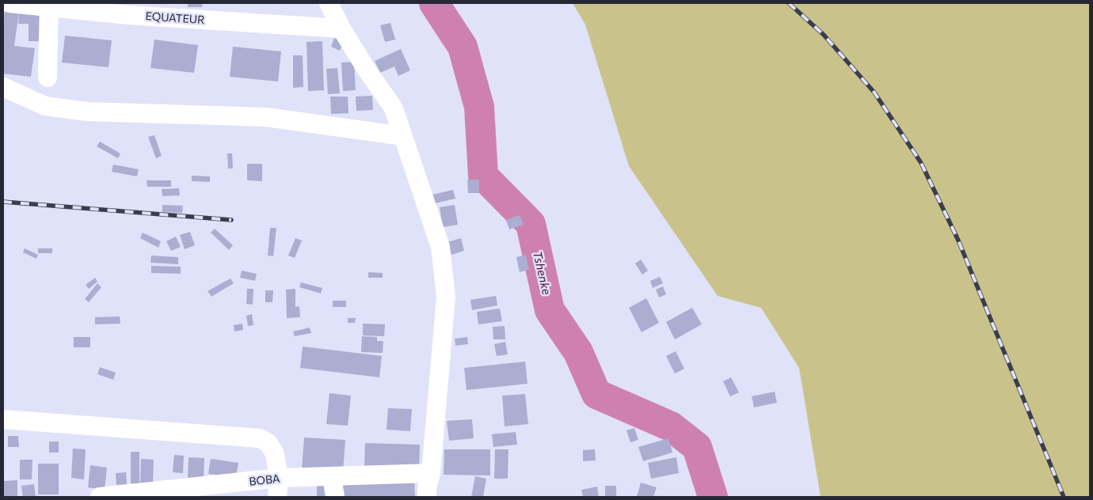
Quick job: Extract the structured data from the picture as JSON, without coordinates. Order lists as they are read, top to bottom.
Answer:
{
  "streets": {
    "street": ["EQUATEUR", "BOBA"]
  },
  "water": ["Tshenke"]
}
